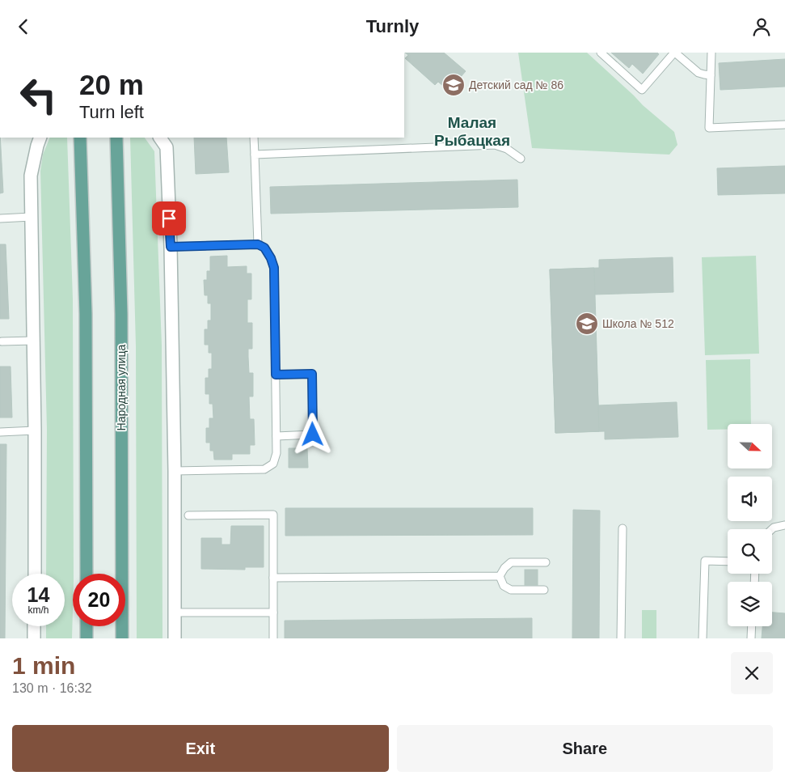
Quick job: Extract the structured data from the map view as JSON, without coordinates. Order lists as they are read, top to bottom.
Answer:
{
  "streets": {
    "main road": ["Народная улица"]
  },
  "districts": ["Малая Рыбацкая"],
  "places": {
    "school or university": ["Детский сад № 86", "Школа № 512"]
  },
  "north": "right",
  "page": {
    "header": "Turnly",
    "turn": ["20 m", "Turn left"],
    "speed": "14 km/h",
    "limit": "20",
    "heading": ["1 min", "130 m · 16:32"],
    "buttons": ["Exit", "Share"]
  }
}
